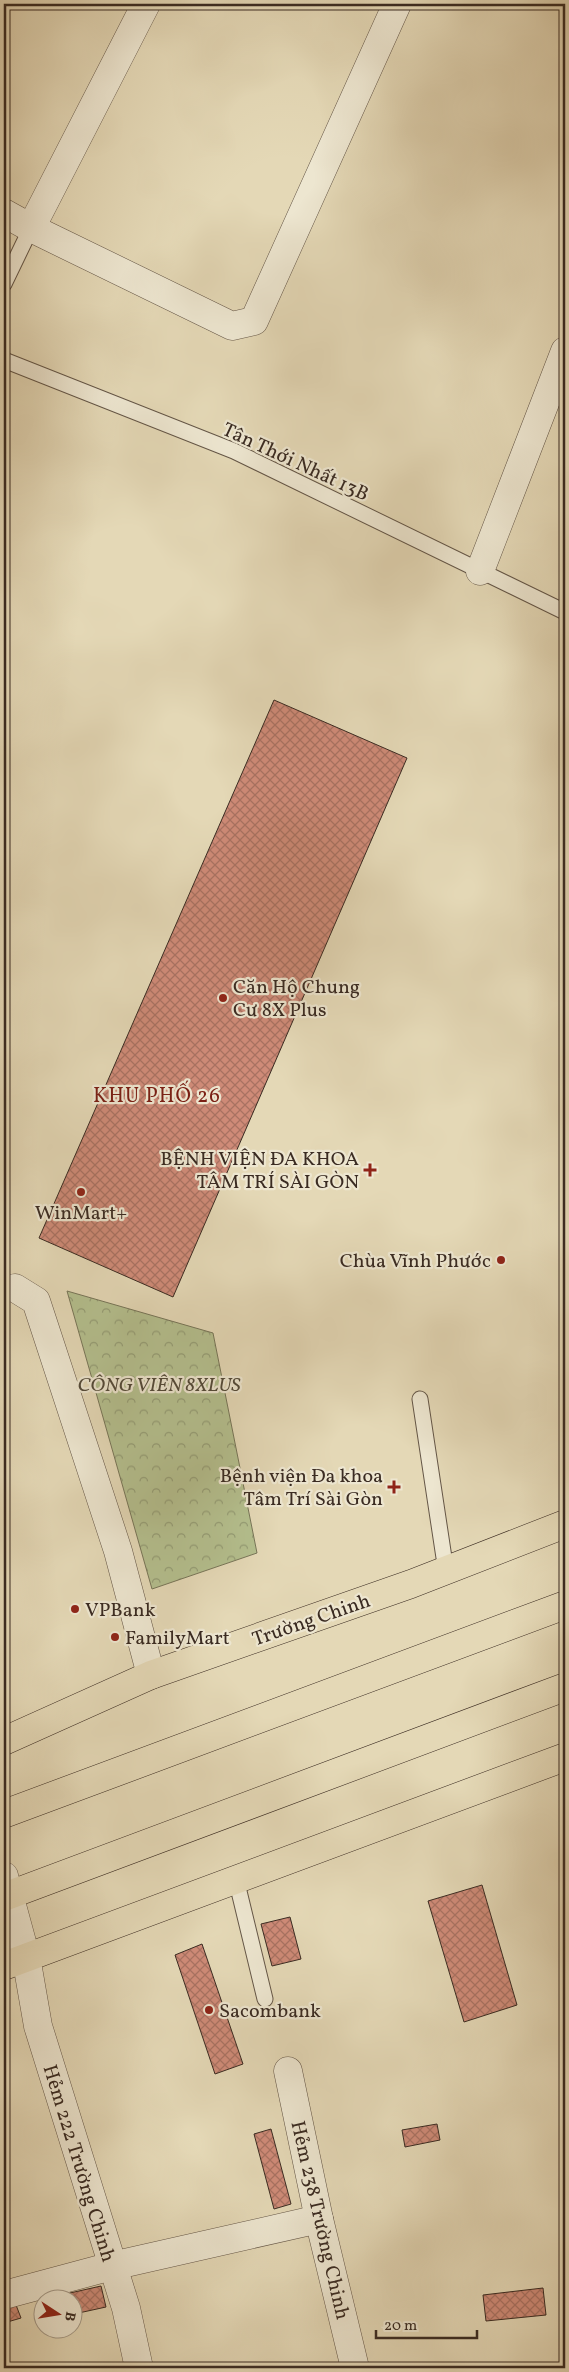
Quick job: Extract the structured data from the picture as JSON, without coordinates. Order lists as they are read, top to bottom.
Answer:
{
  "streets": {
    "main road": ["Trường Chinh"],
    "street": ["Hẻm 222 Trường Chinh", "Hẻm 238 Trường Chinh"],
    "lane": ["Tân Thới Nhất 13B"]
  },
  "districts": ["KHU PHỐ 26"],
  "parks": ["CÔNG VIÊN 8XLUS"],
  "places": {
    "other": [
      "Căn Hộ Chung Cư 8X Plus",
      "WinMart+",
      "Chùa Vĩnh Phước",
      "VPBank",
      "FamilyMart",
      "Sacombank"
    ],
    "health": ["BỆNH VIỆN ĐA KHOA TÂM TRÍ SÀI GÒN", "Bệnh viện Đa khoa Tâm Trí Sài Gòn"]
  },
  "scale_bar": "20 m",
  "north": "right"
}
